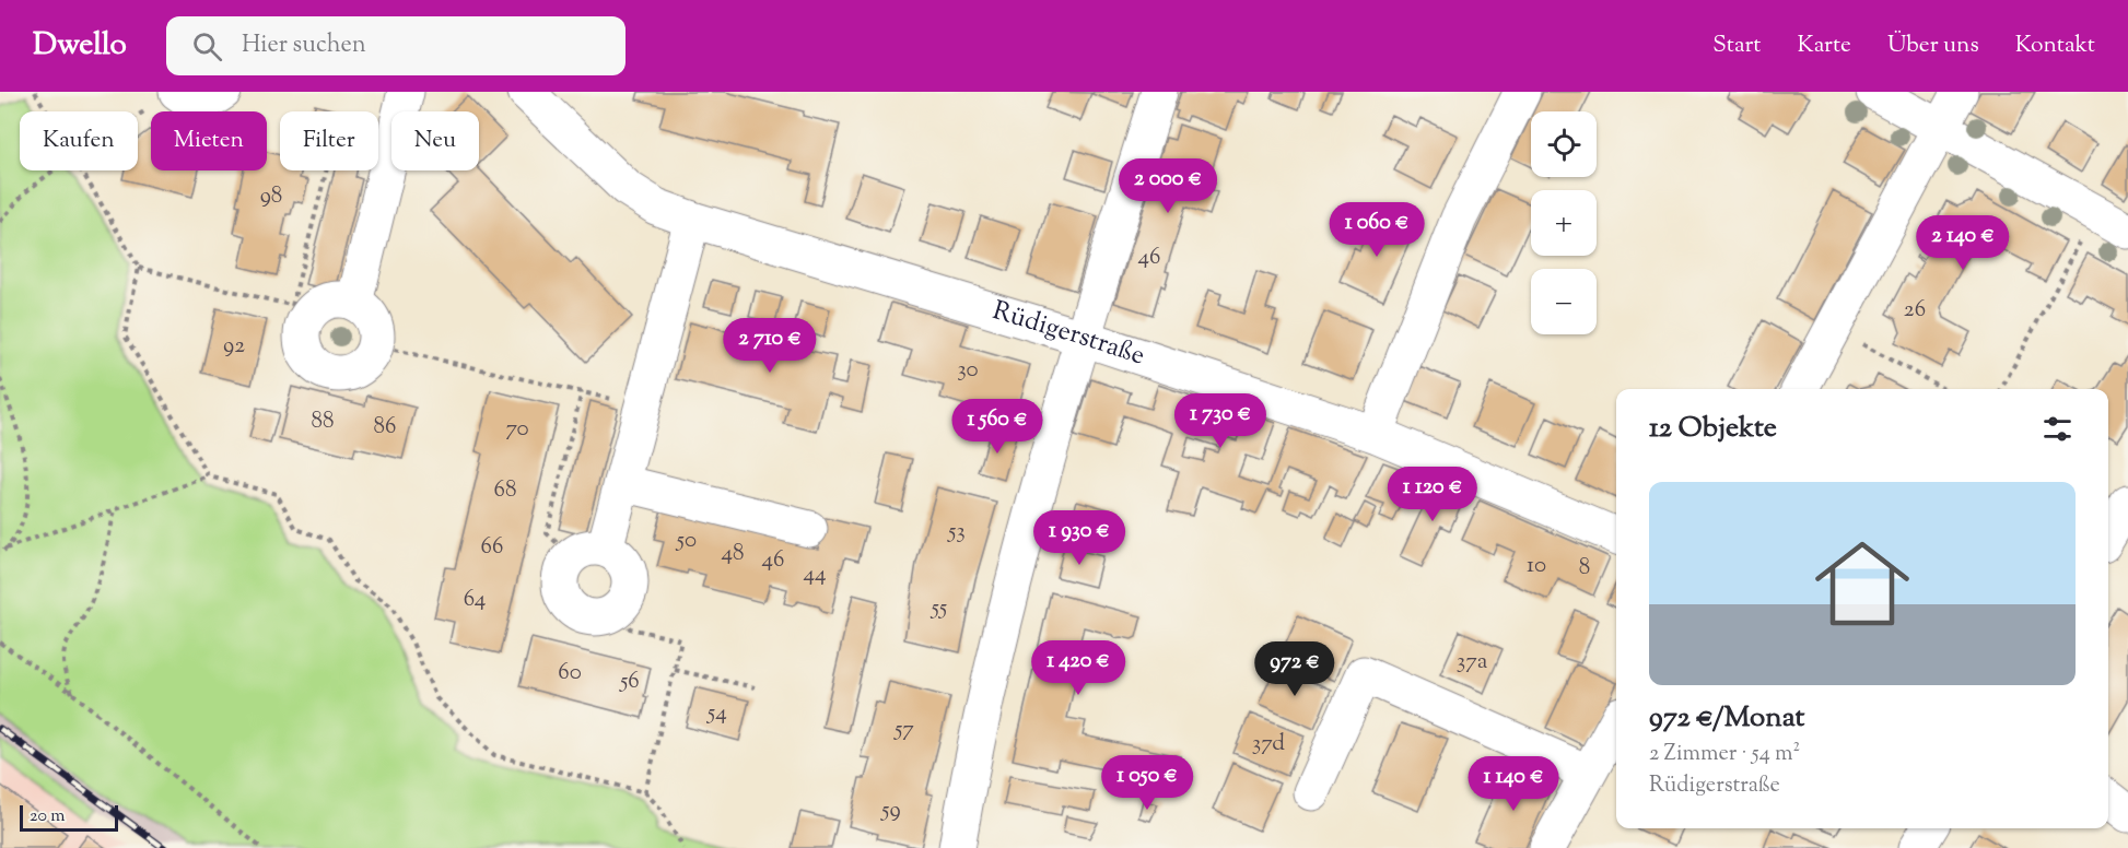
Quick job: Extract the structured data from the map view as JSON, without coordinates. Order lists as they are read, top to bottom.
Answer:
{
  "streets": {
    "street": ["Rüdigerstraße"]
  },
  "house_numbers": [
    "98",
    "46",
    "26",
    "92",
    "30",
    "88",
    "86",
    "70",
    "68",
    "53",
    "50",
    "66",
    "48",
    "46",
    "10",
    "8",
    "44",
    "64",
    "55",
    "37a",
    "60",
    "56",
    "54",
    "57",
    "37d",
    "59"
  ],
  "scale_bar": "20 m",
  "page": {
    "header": "Dwello",
    "search": "Hier suchen",
    "nav": [
      "Start",
      "Karte",
      "Über uns",
      "Kontakt"
    ],
    "map_buttons": ["+", "−"],
    "chip": [
      "Kaufen",
      "Mieten",
      "Filter",
      "Neu"
    ],
    "price": [
      "2 000 €",
      "1 060 €",
      "2 140 €",
      "2 710 €",
      "1 730 €",
      "1 560 €",
      "1 120 €",
      "1 930 €",
      "1 420 €",
      "972 €",
      "1 050 €",
      "1 140 €"
    ],
    "heading": "12 Objekte",
    "list": [
      {
        "name": "972 €/Monat",
        "note": "2 Zimmer · 54 m² · Rüdigerstraße"
      }
    ],
    "scale": "20 m"
  }
}
